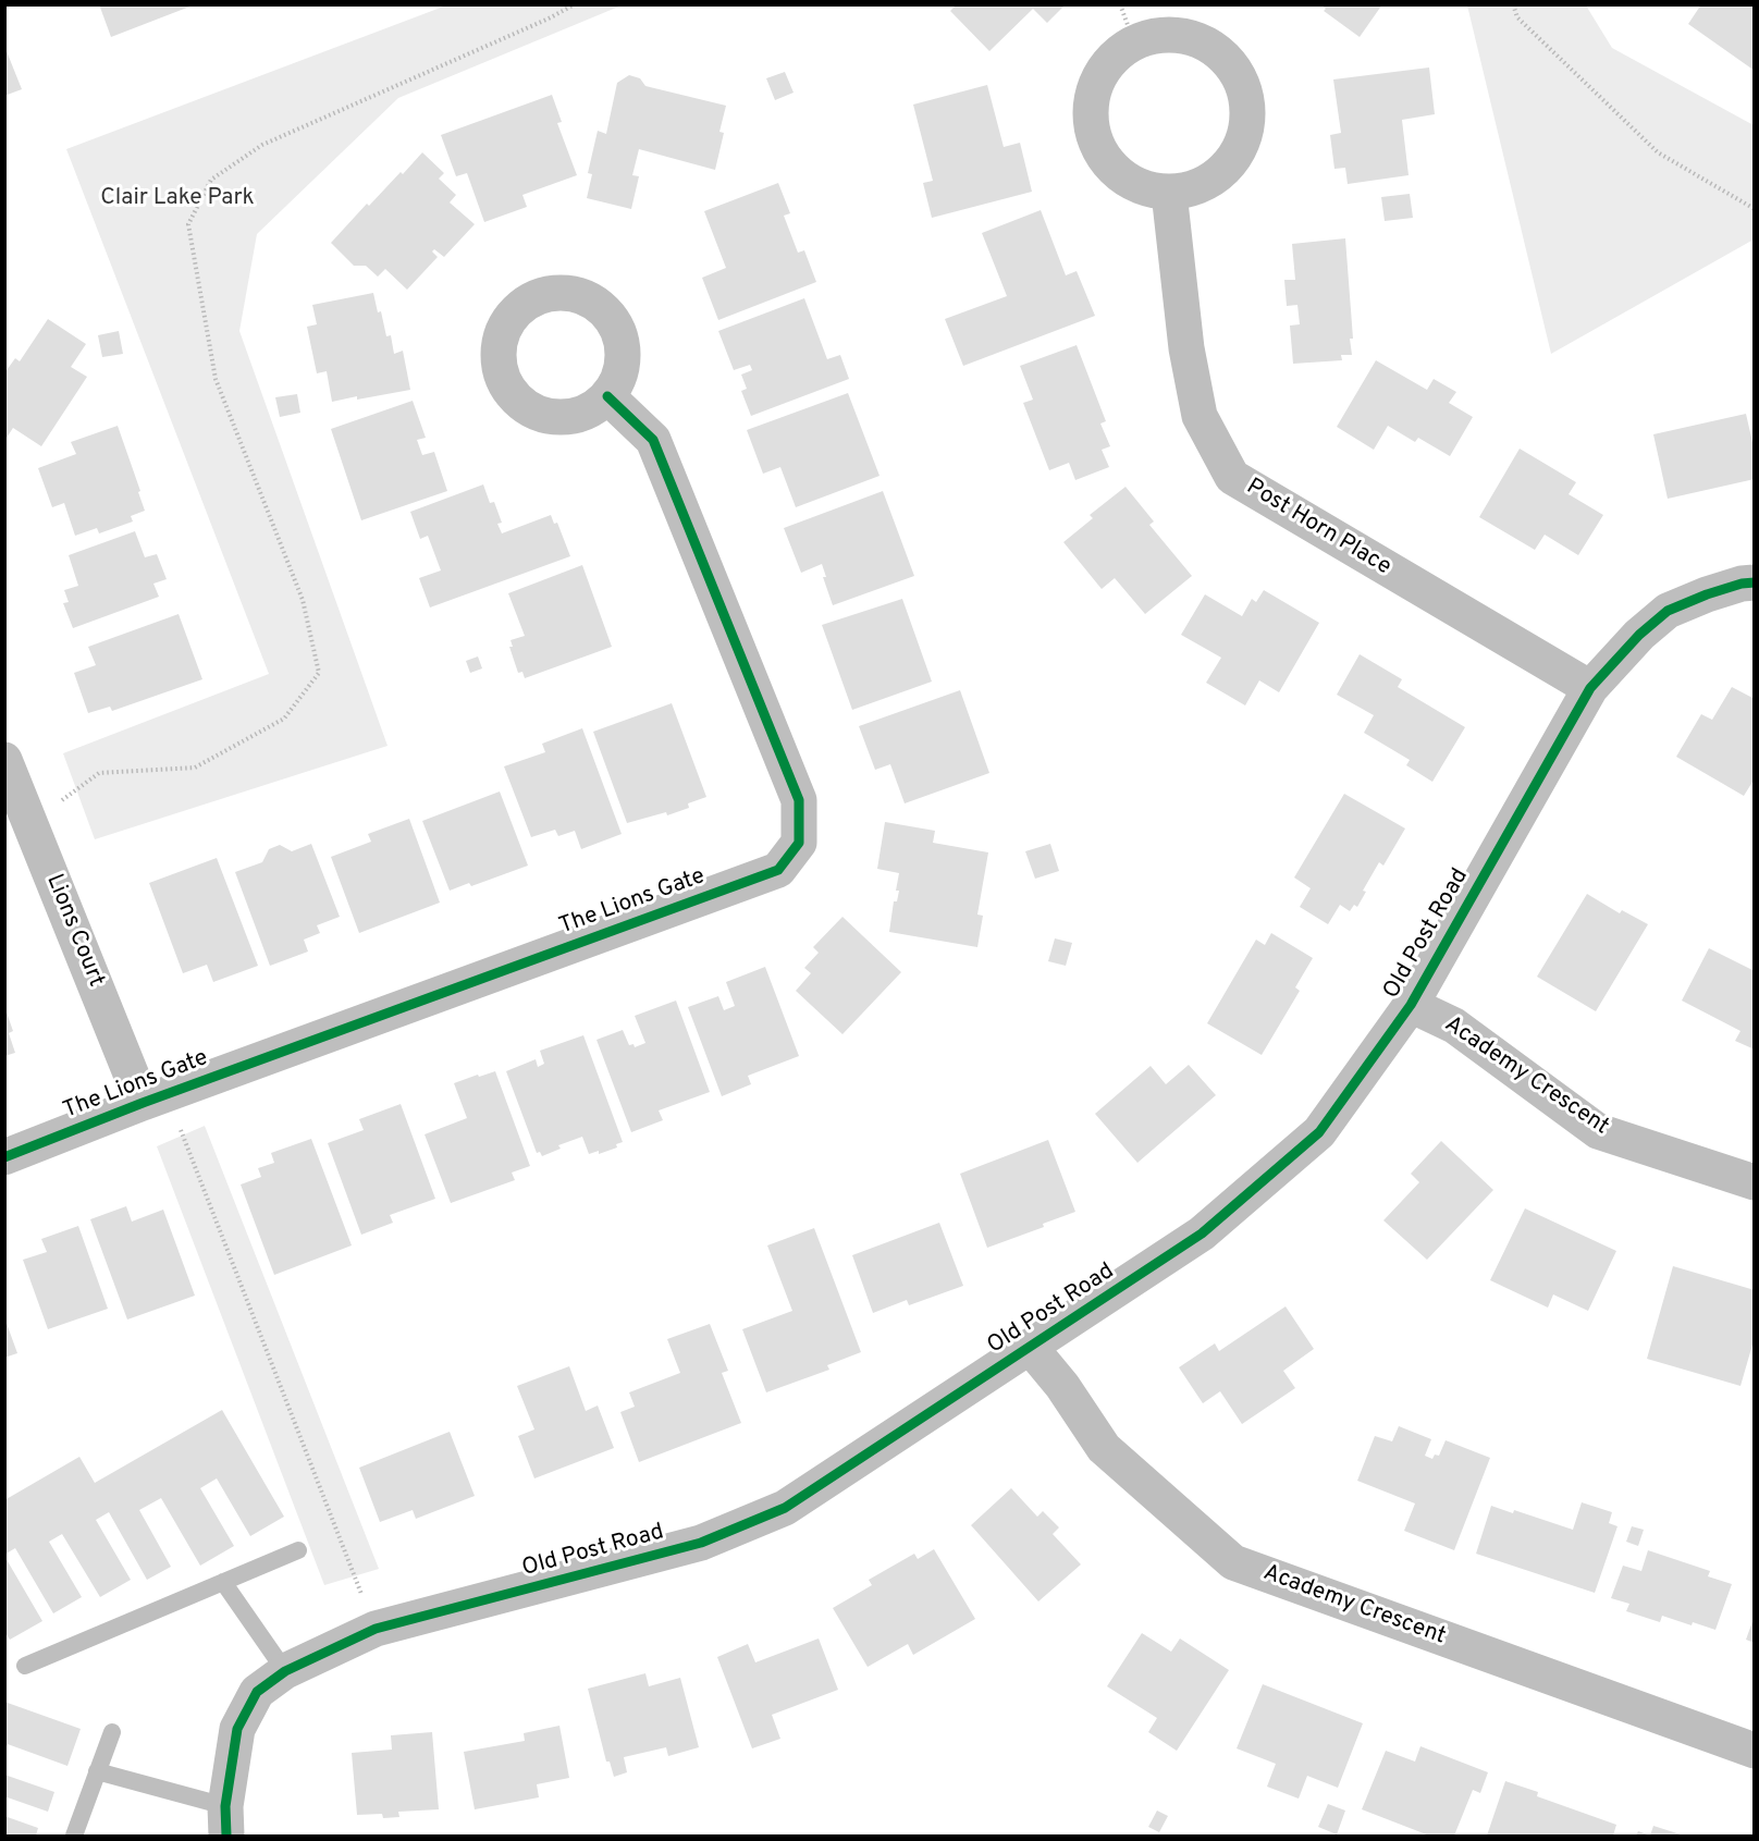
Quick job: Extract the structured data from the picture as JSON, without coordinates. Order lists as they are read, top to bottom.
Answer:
{
  "streets": {
    "street": [
      "Post Horn Place",
      "The Lions Gate",
      "Lions Court",
      "Old Post Road",
      "Academy Crescent"
    ]
  },
  "crossings": [
    ["Post Horn Place", "Old Post Road"],
    ["The Lions Gate", "Lions Court"],
    ["Old Post Road", "Academy Crescent"]
  ],
  "parks": ["Clair Lake Park"]
}
